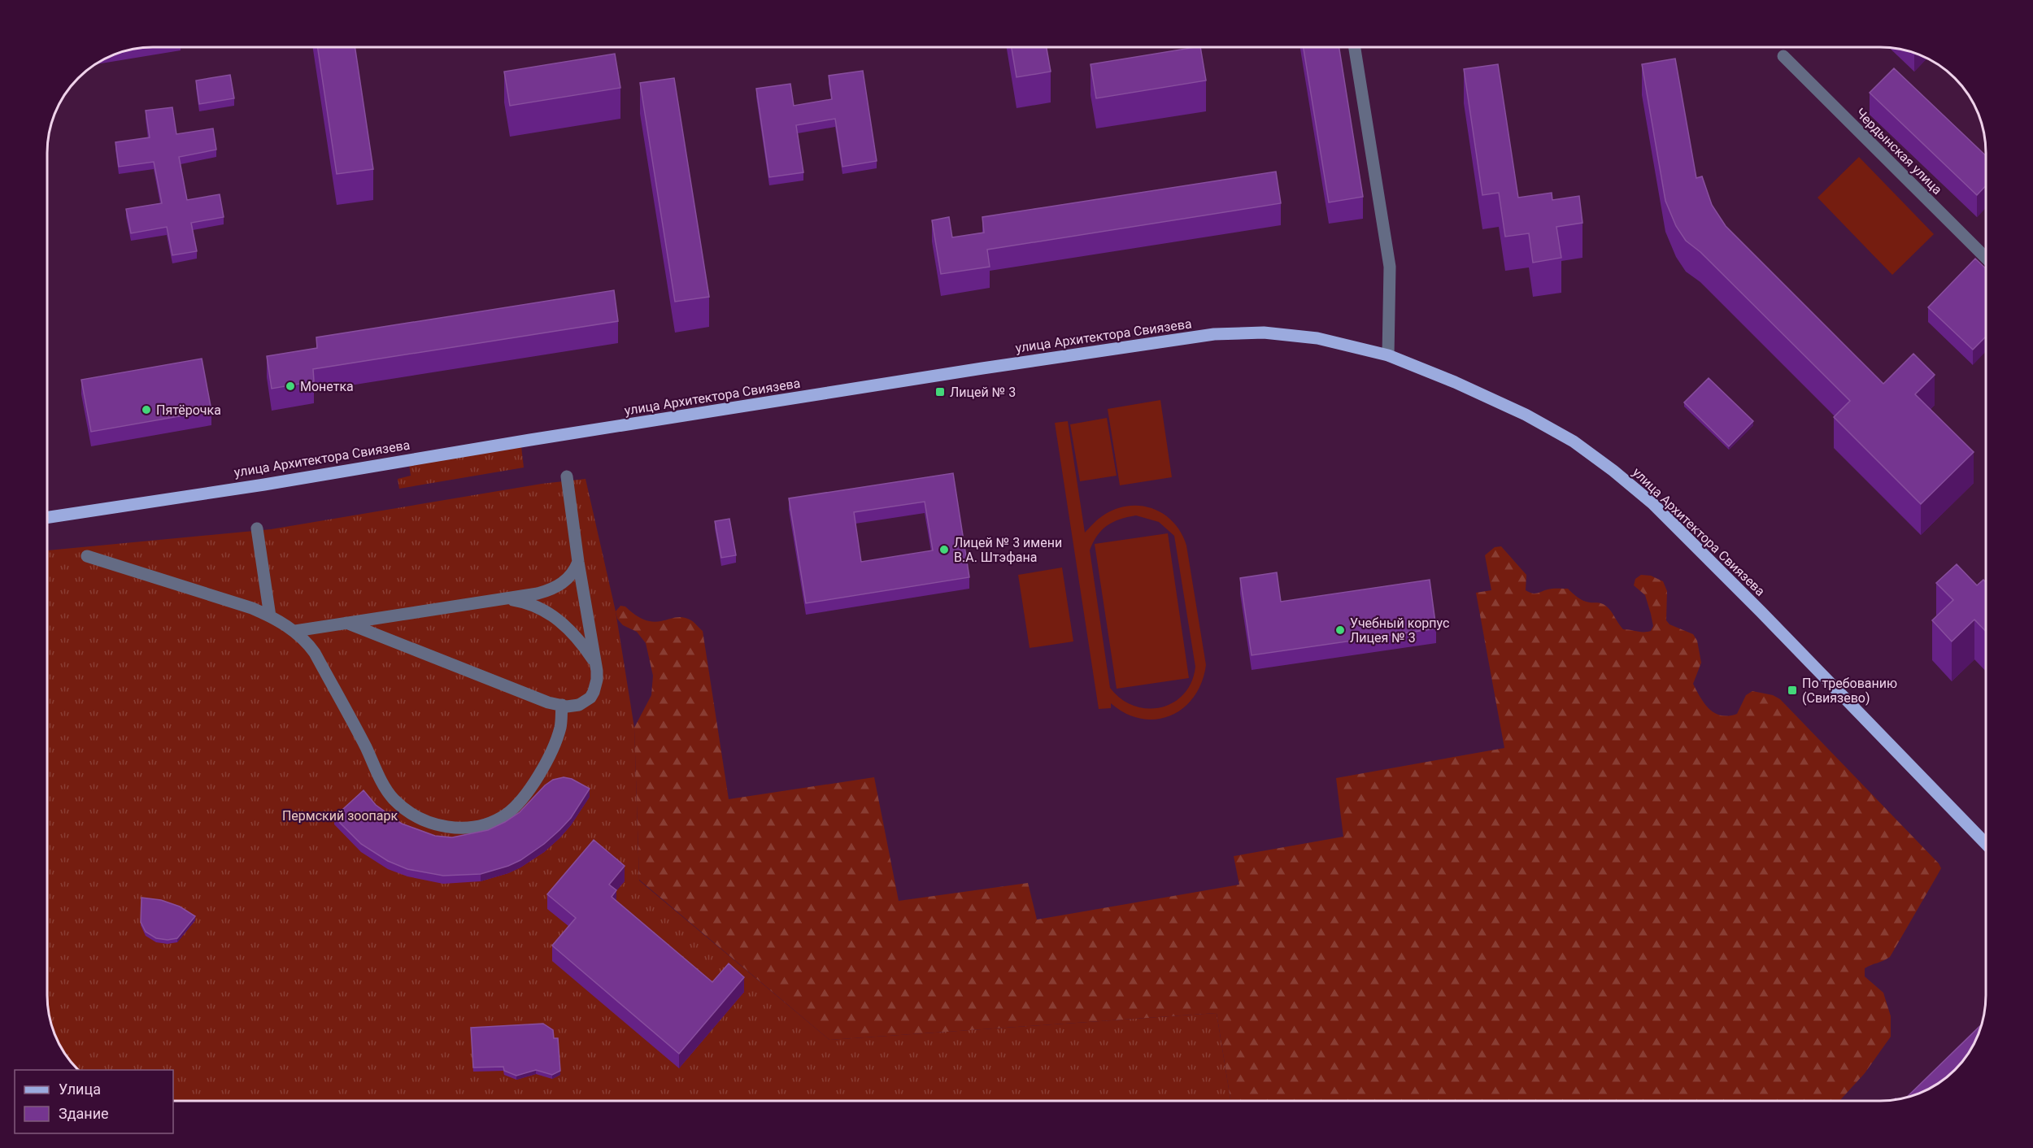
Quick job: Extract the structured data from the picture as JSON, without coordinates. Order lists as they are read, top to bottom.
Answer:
{
  "streets": {
    "main road": ["улица Архитектора Свиязева"],
    "street": ["Чердынская улица"]
  },
  "parks": ["Пермский зоопарк"],
  "places": {
    "other": [
      "Монетка",
      "Пятёрочка",
      "Лицей № 3 имени В.А. Штэфана",
      "Учебный корпус Лицея № 3"
    ],
    "transit": ["Лицей № 3", "По требованию (Свиязево)"]
  },
  "legend": ["Улица", "Здание"]
}
